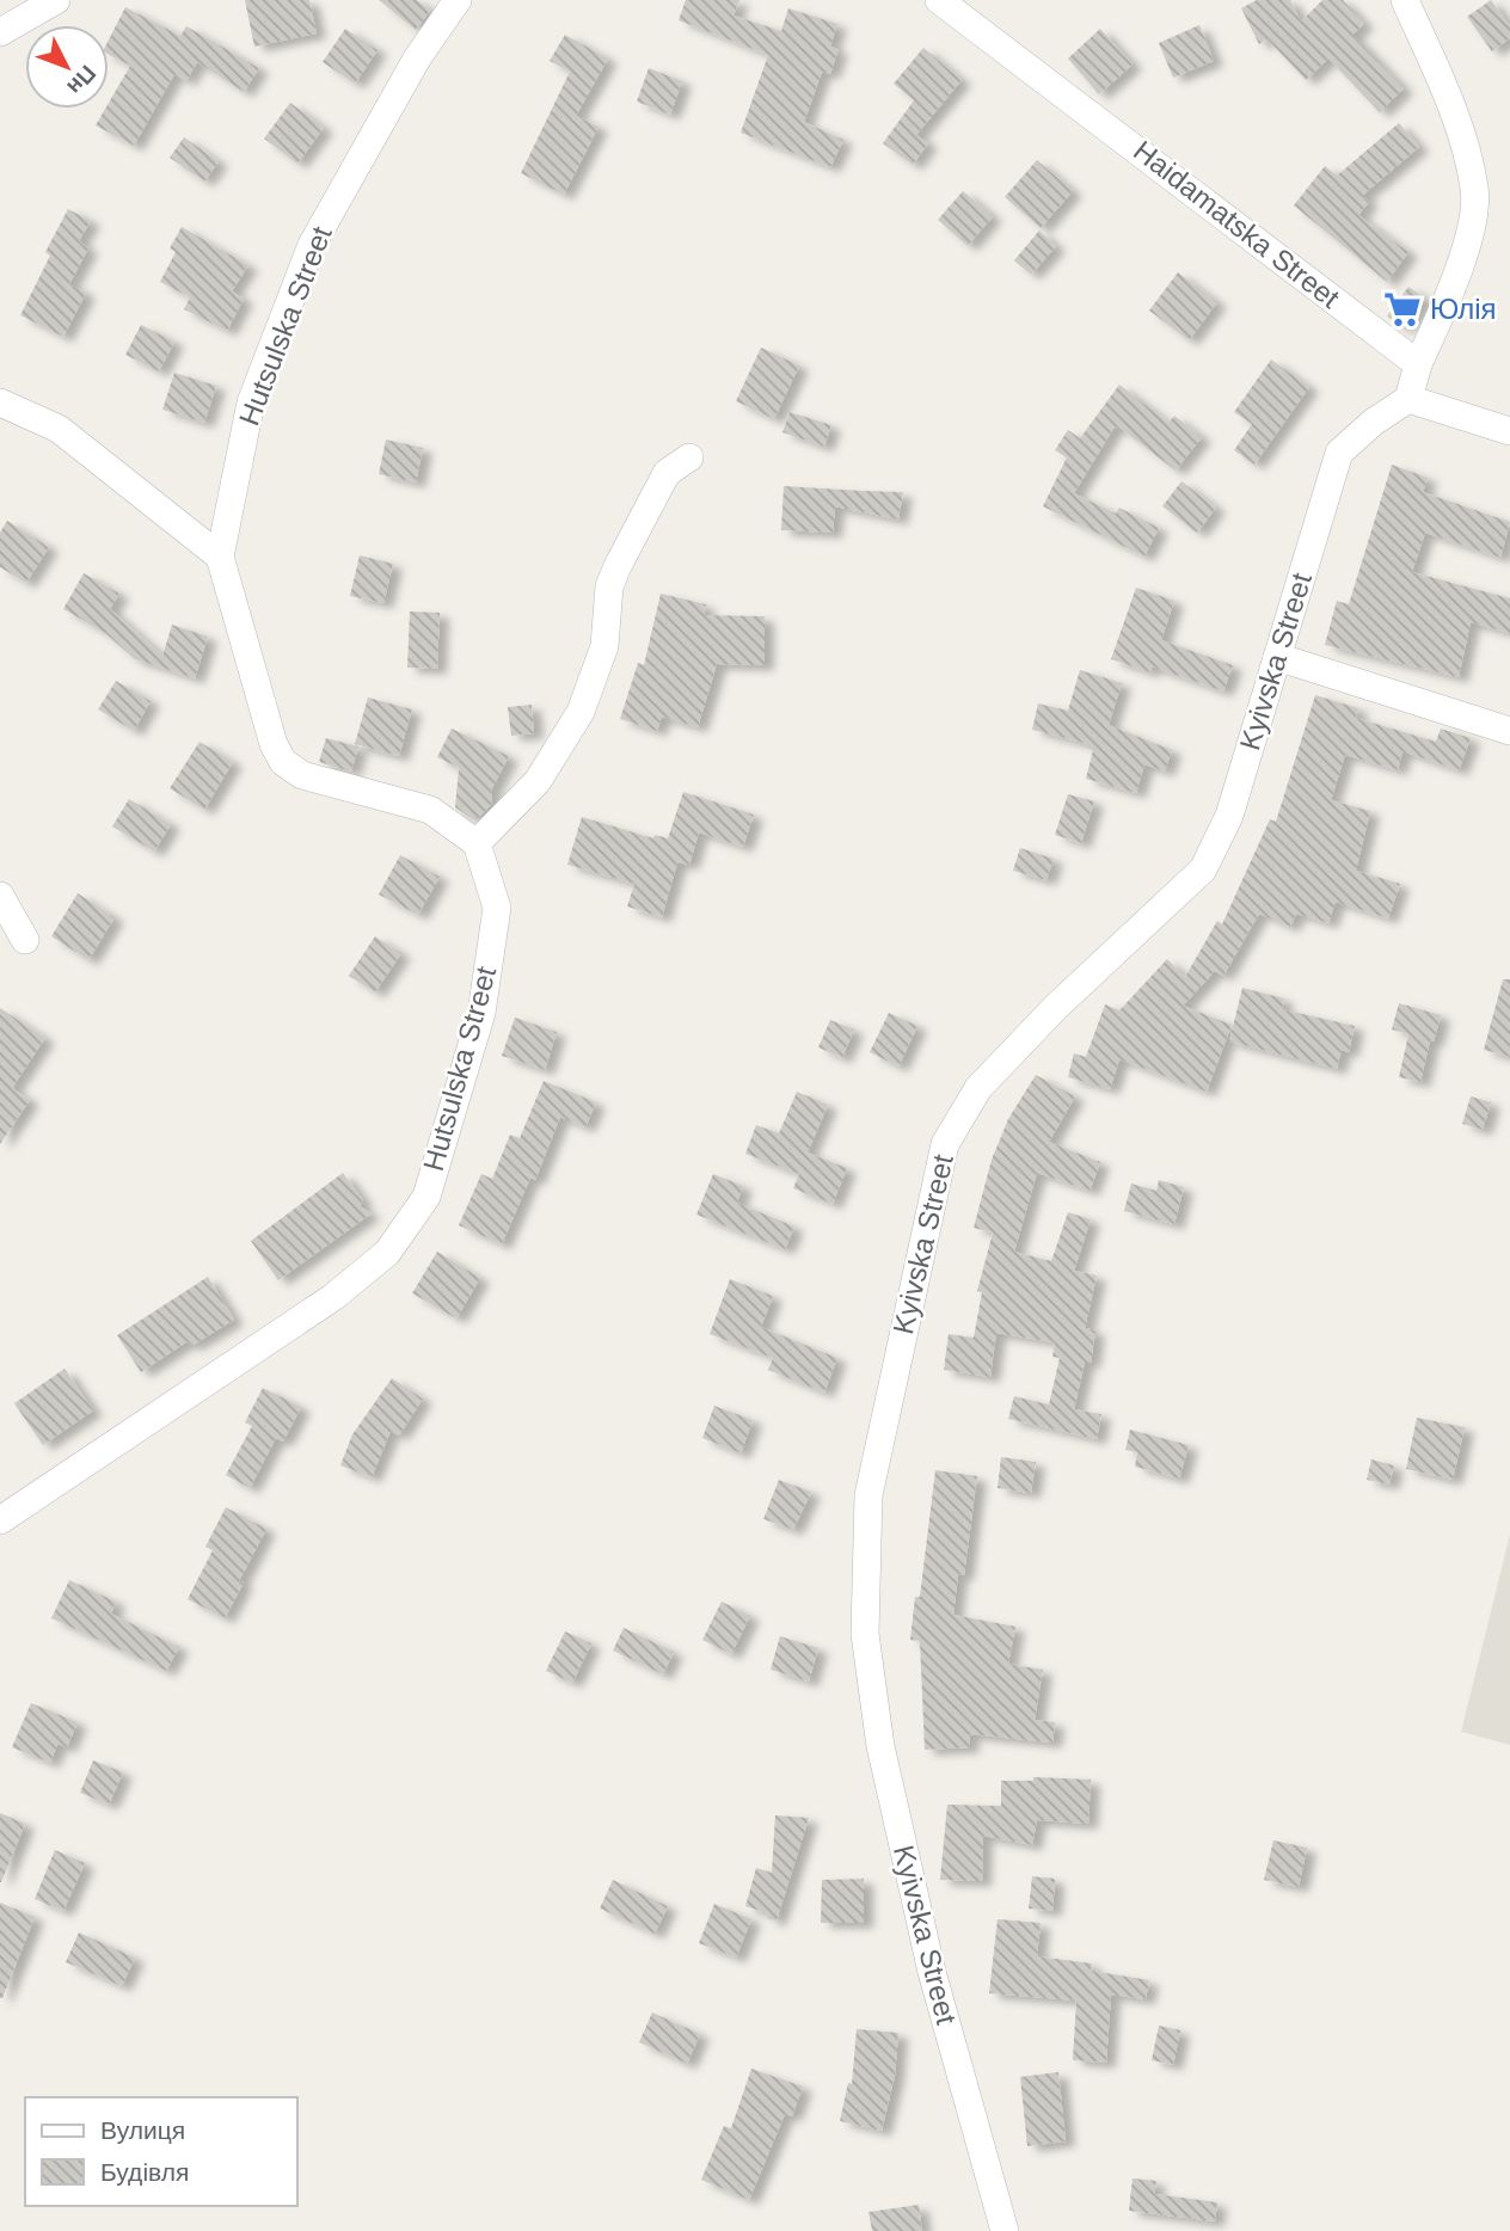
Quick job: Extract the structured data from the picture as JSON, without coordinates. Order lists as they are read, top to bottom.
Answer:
{
  "streets": {
    "street": ["Haidamatska Street", "Hutsulska Street", "Kyivska Street"]
  },
  "places": {
    "supermarket": ["Юлія"]
  },
  "legend": ["Вулиця", "Будівля"],
  "north": "bottom right"
}
